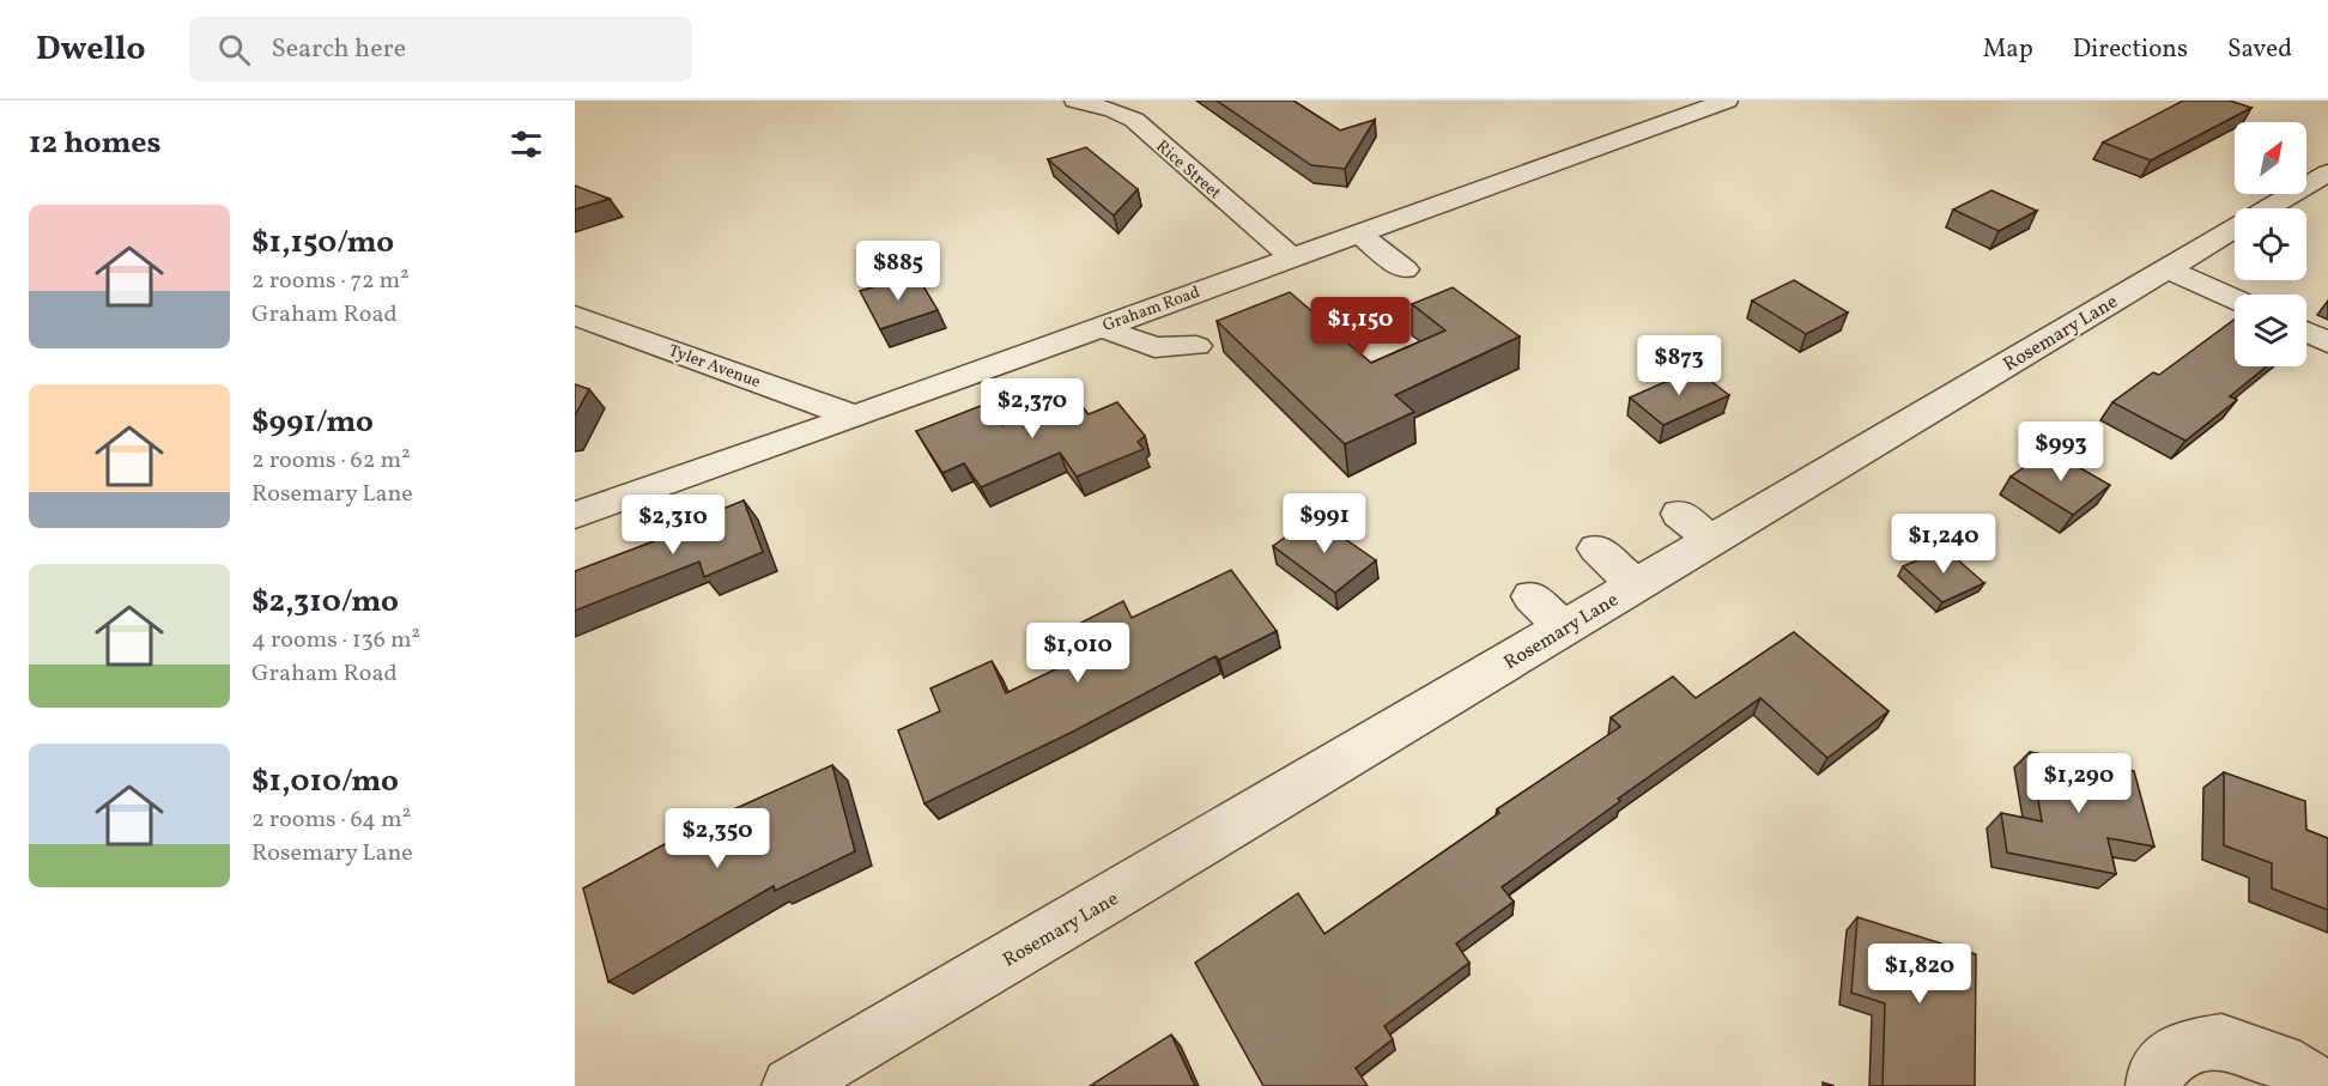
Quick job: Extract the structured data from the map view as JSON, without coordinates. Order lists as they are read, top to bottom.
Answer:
{
  "streets": {
    "street": [
      "Rice Street",
      "Graham Road",
      "Rosemary Lane",
      "Tyler Avenue"
    ]
  },
  "crossings": [
    ["Rice Street", "Graham Road"],
    ["Graham Road", "Tyler Avenue"]
  ],
  "north": "top right",
  "page": {
    "header": "Dwello",
    "search": "Search here",
    "nav": ["Map", "Directions", "Saved"],
    "heading": "12 homes",
    "list": [
      {
        "name": "$1,150/mo",
        "note": "2 rooms · 72 m² · Graham Road"
      },
      {
        "name": "$991/mo",
        "note": "2 rooms · 62 m² · Rosemary Lane"
      },
      {
        "name": "$2,310/mo",
        "note": "4 rooms · 136 m² · Graham Road"
      },
      {
        "name": "$1,010/mo",
        "note": "2 rooms · 64 m² · Rosemary Lane"
      }
    ],
    "price": [
      "$885",
      "$1,150",
      "$873",
      "$2,370",
      "$993",
      "$991",
      "$2,310",
      "$1,240",
      "$1,010",
      "$1,290",
      "$2,350",
      "$1,820"
    ]
  }
}
